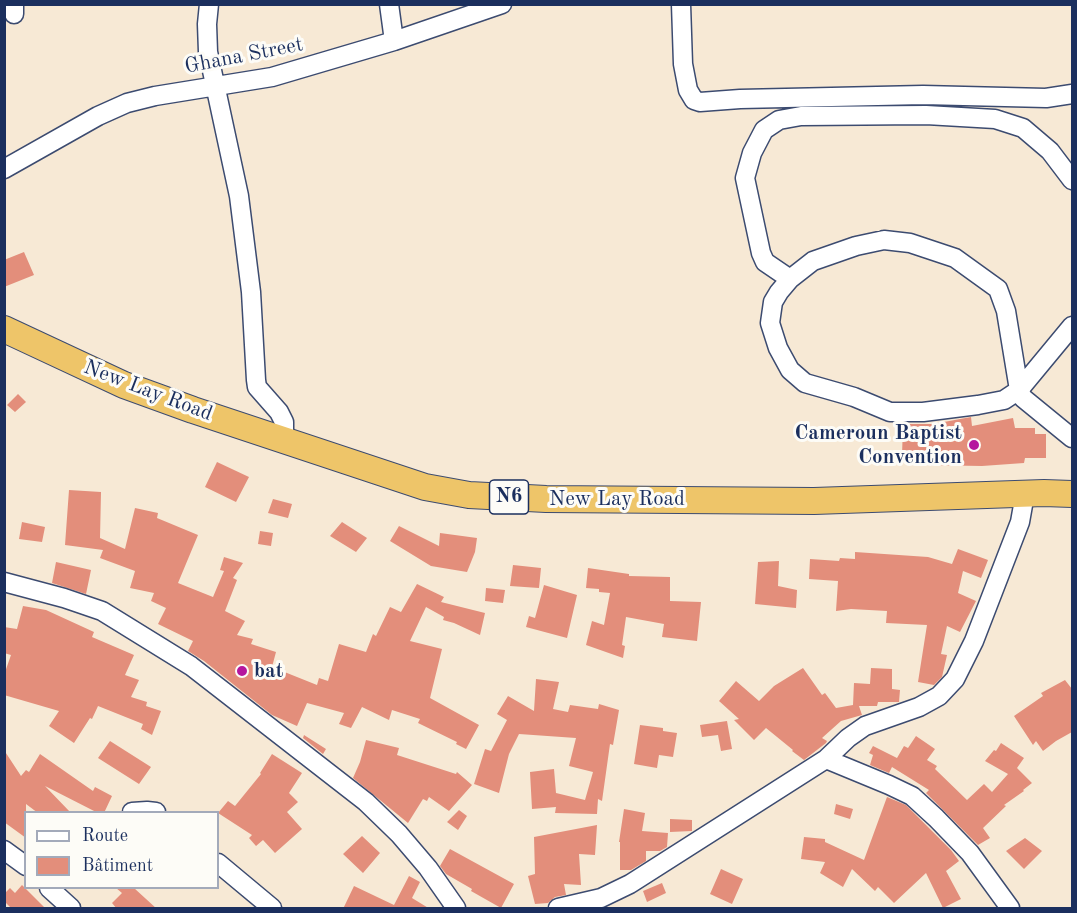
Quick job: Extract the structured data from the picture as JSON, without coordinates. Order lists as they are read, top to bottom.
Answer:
{
  "streets": {
    "highway": ["New Lay Road", "N6"],
    "street": ["Ghana Street"]
  },
  "crossings": [
    ["New Lay Road", "N6"]
  ],
  "places": ["Cameroun Baptist Convention", "bat"],
  "legend": ["Route", "Bâtiment"]
}
